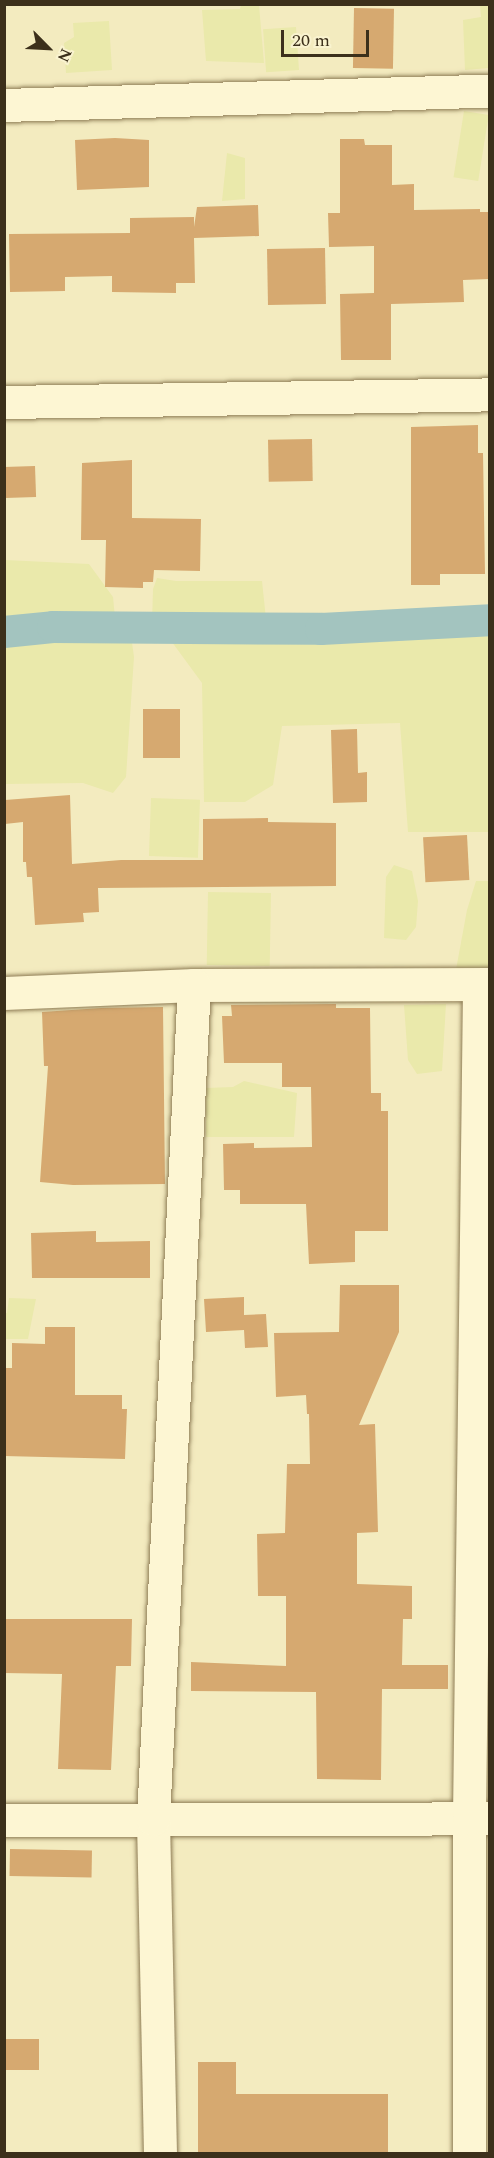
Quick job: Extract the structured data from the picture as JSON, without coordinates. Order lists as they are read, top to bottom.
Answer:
{
  "scale_bar": "20 m",
  "north": "bottom right"
}
